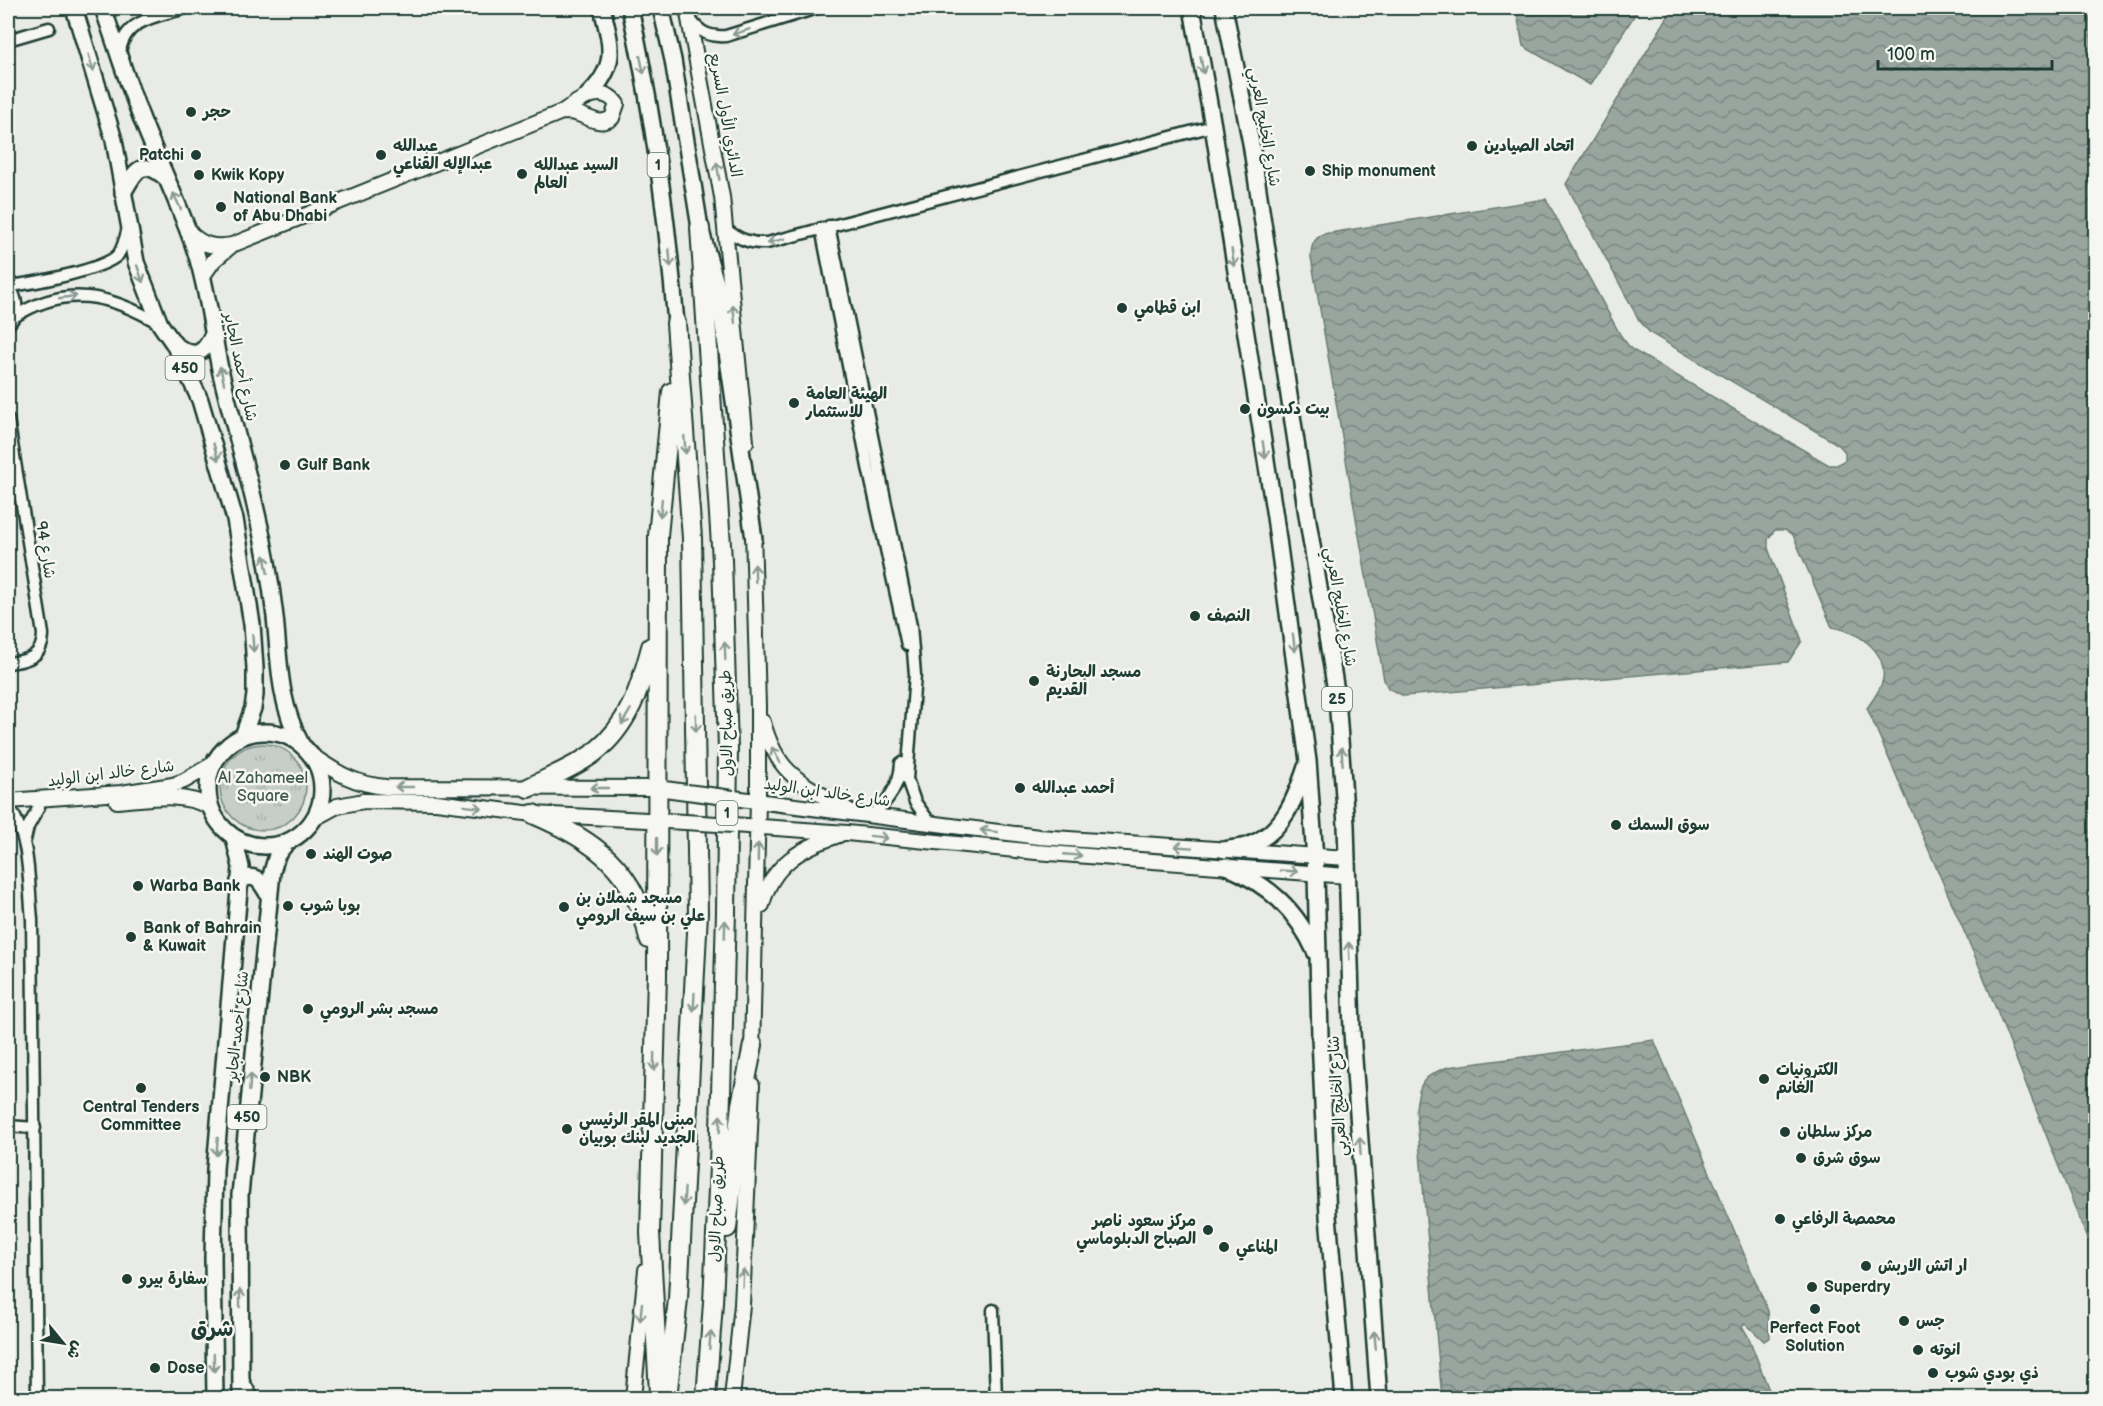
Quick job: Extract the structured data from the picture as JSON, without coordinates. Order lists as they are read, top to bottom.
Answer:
{
  "streets": {
    "highway": ["1", "طريق صباح الاول"],
    "main road": [
      "الدائري الأول السريع",
      "شارع الخليج العربي",
      "شارع أحمد الجابر",
      "450",
      "25",
      "شارع خالد ابن الوليد"
    ],
    "street": ["شارع 94"]
  },
  "crossings": [
    ["الدائري الأول السريع", "طريق صباح الاول"],
    ["شارع الخليج العربي", "شارع خالد ابن الوليد"],
    ["1", "طريق صباح الاول"],
    ["شارع أحمد الجابر", "450"],
    ["شارع أحمد الجابر", "شارع خالد ابن الوليد"],
    ["450", "شارع خالد ابن الوليد"],
    ["طريق صباح الاول", "شارع خالد ابن الوليد"]
  ],
  "districts": ["شرق"],
  "parks": ["Al Zahameel Square"],
  "places": [
    "حجر",
    "اتحاد الصيادين",
    "Patchi",
    "عبدالله عبدالإله القناعي",
    "Ship monument",
    "السيد عبدالله العالم",
    "Kwik Kopy",
    "National Bank of Abu Dhabi",
    "ابن قطامي",
    "الهيئة العامة للاستثمار",
    "بيت دكسون",
    "Gulf Bank",
    "النصف",
    "مسجد البحارنة القديم",
    "أحمد عبدالله",
    "سوق السمك",
    "صوت الهند",
    "Warba Bank",
    "بوبا شوب",
    "مسجد شملان بن علي بن سيف الرومي",
    "Bank of Bahrain & Kuwait",
    "مسجد بشر الرومي",
    "NBK",
    "الكترونيات الغانم",
    "Central Tenders Committee",
    "مبنى المقر الرئيسي الجديد لبنك بوبيان",
    "مركز سلطان",
    "سوق شرق",
    "محمصة الرفاعي",
    "مركز سعود ناصر الصباح الدبلوماسي",
    "المناعي",
    "ار اتش الاربش",
    "سفارة بيرو",
    "Superdry",
    "Perfect Foot Solution",
    "جس",
    "انوته",
    "Dose",
    "ذي بودي شوب"
  ],
  "scale_bar": "100 m",
  "north": "bottom right"
}
